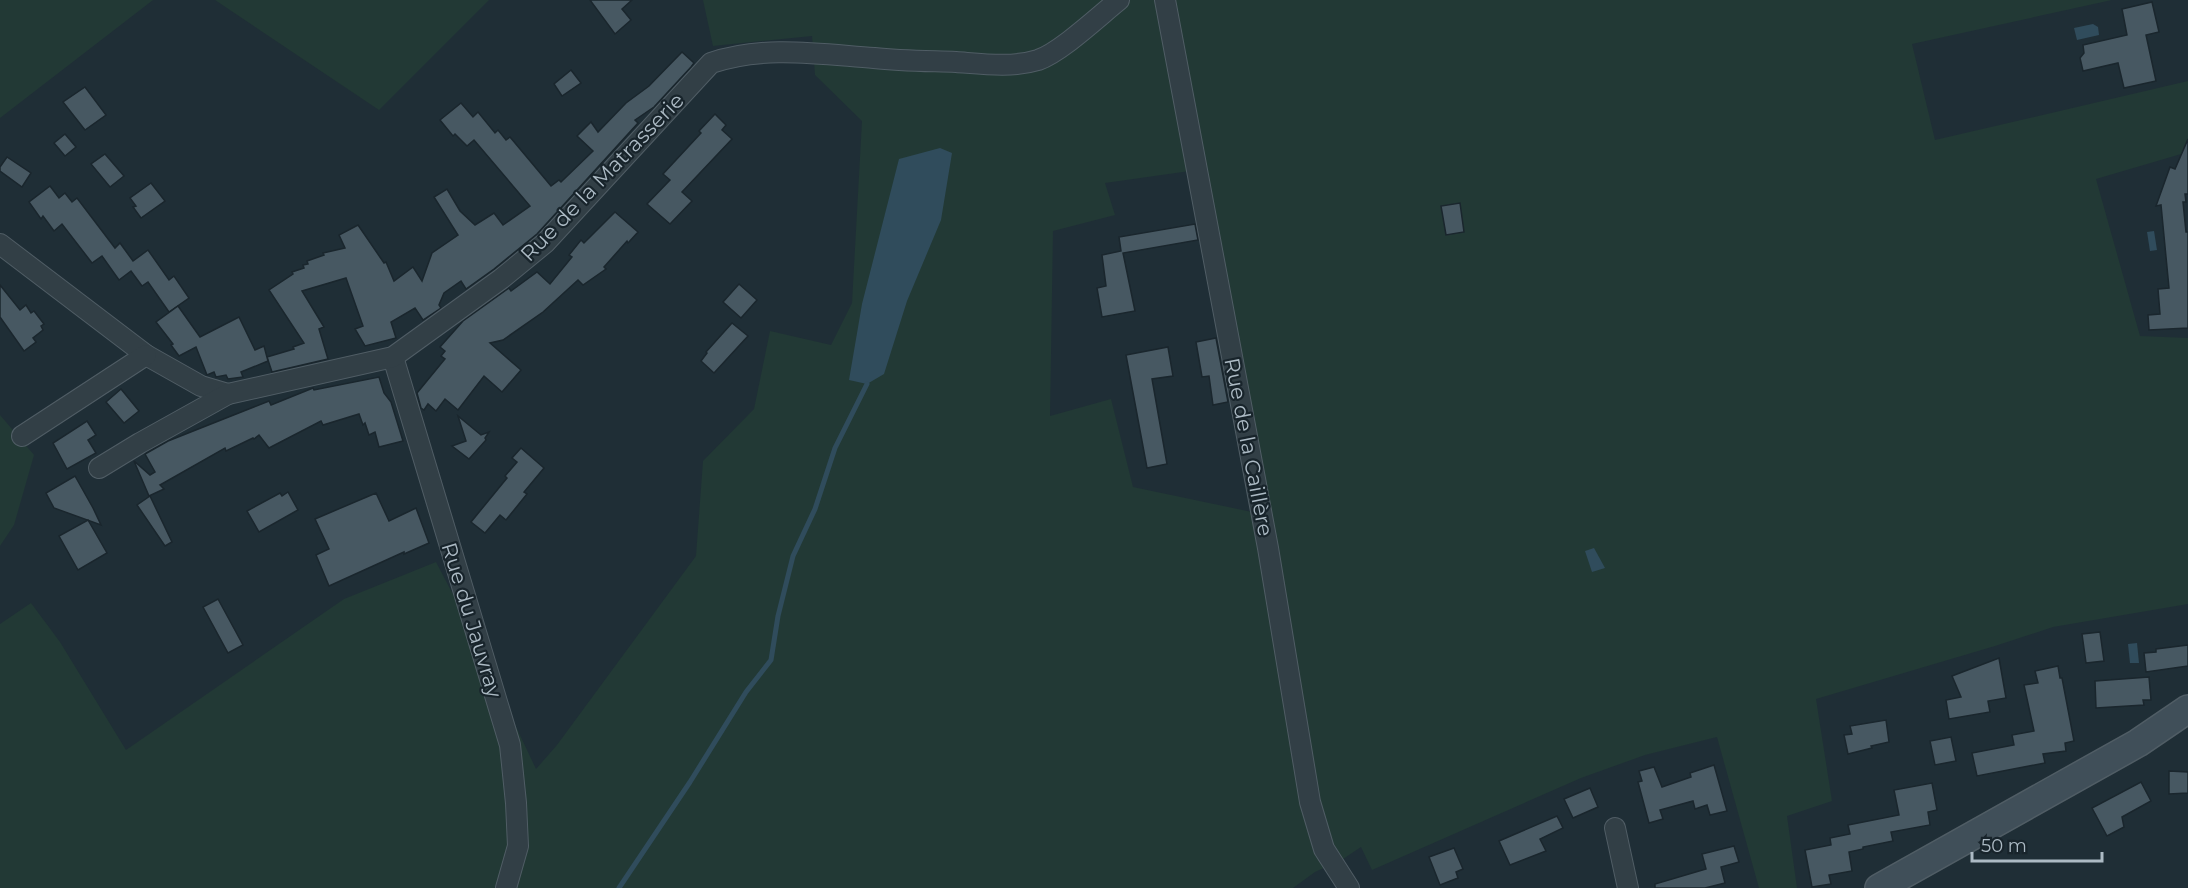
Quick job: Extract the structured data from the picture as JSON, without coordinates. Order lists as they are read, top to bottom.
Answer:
{
  "streets": {
    "street": ["Rue de la Matrasserie", "Rue de la Caillère", "Rue du Jauvray"]
  },
  "crossings": [
    ["Rue de la Matrasserie", "Rue du Jauvray"]
  ],
  "scale_bar": "50 m"
}
